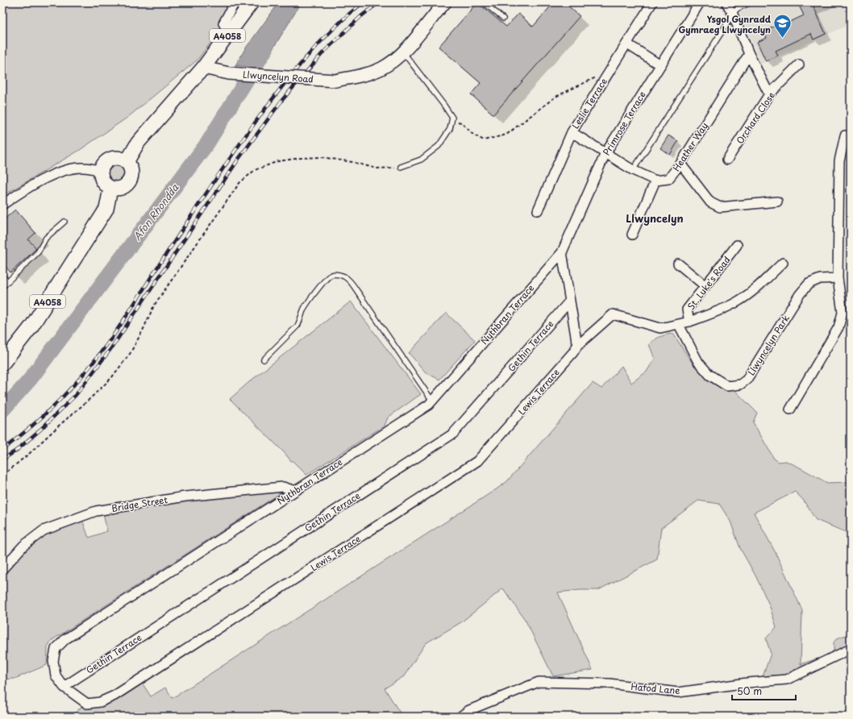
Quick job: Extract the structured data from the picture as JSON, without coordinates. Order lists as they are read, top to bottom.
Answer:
{
  "streets": {
    "main road": ["A4058", "Llwyncelyn Road"],
    "street": [
      "Leslie Terrace",
      "Orchard Close",
      "Primrose Terrace",
      "Heather Way",
      "St. Luke's Road",
      "Nythbran Terrace",
      "Llwyncelyn Park",
      "Gethin Terrace",
      "Lewis Terrace",
      "Bridge Street",
      "Hafod Lane"
    ]
  },
  "crossings": [
    ["A4058", "Llwyncelyn Road"],
    ["Primrose Terrace", "Nythbran Terrace"],
    ["St. Luke's Road", "Llwyncelyn Park"],
    ["St. Luke's Road", "Lewis Terrace"],
    ["Nythbran Terrace", "Gethin Terrace"],
    ["Nythbran Terrace", "Lewis Terrace"],
    ["Nythbran Terrace", "Bridge Street"],
    ["Gethin Terrace", "Lewis Terrace"]
  ],
  "districts": ["Llwyncelyn"],
  "water": ["Afon Rhondda"],
  "places": {
    "school or university": ["Ysgol Gynradd Gymraeg Llwyncelyn"]
  },
  "scale_bar": "50 m"
}
